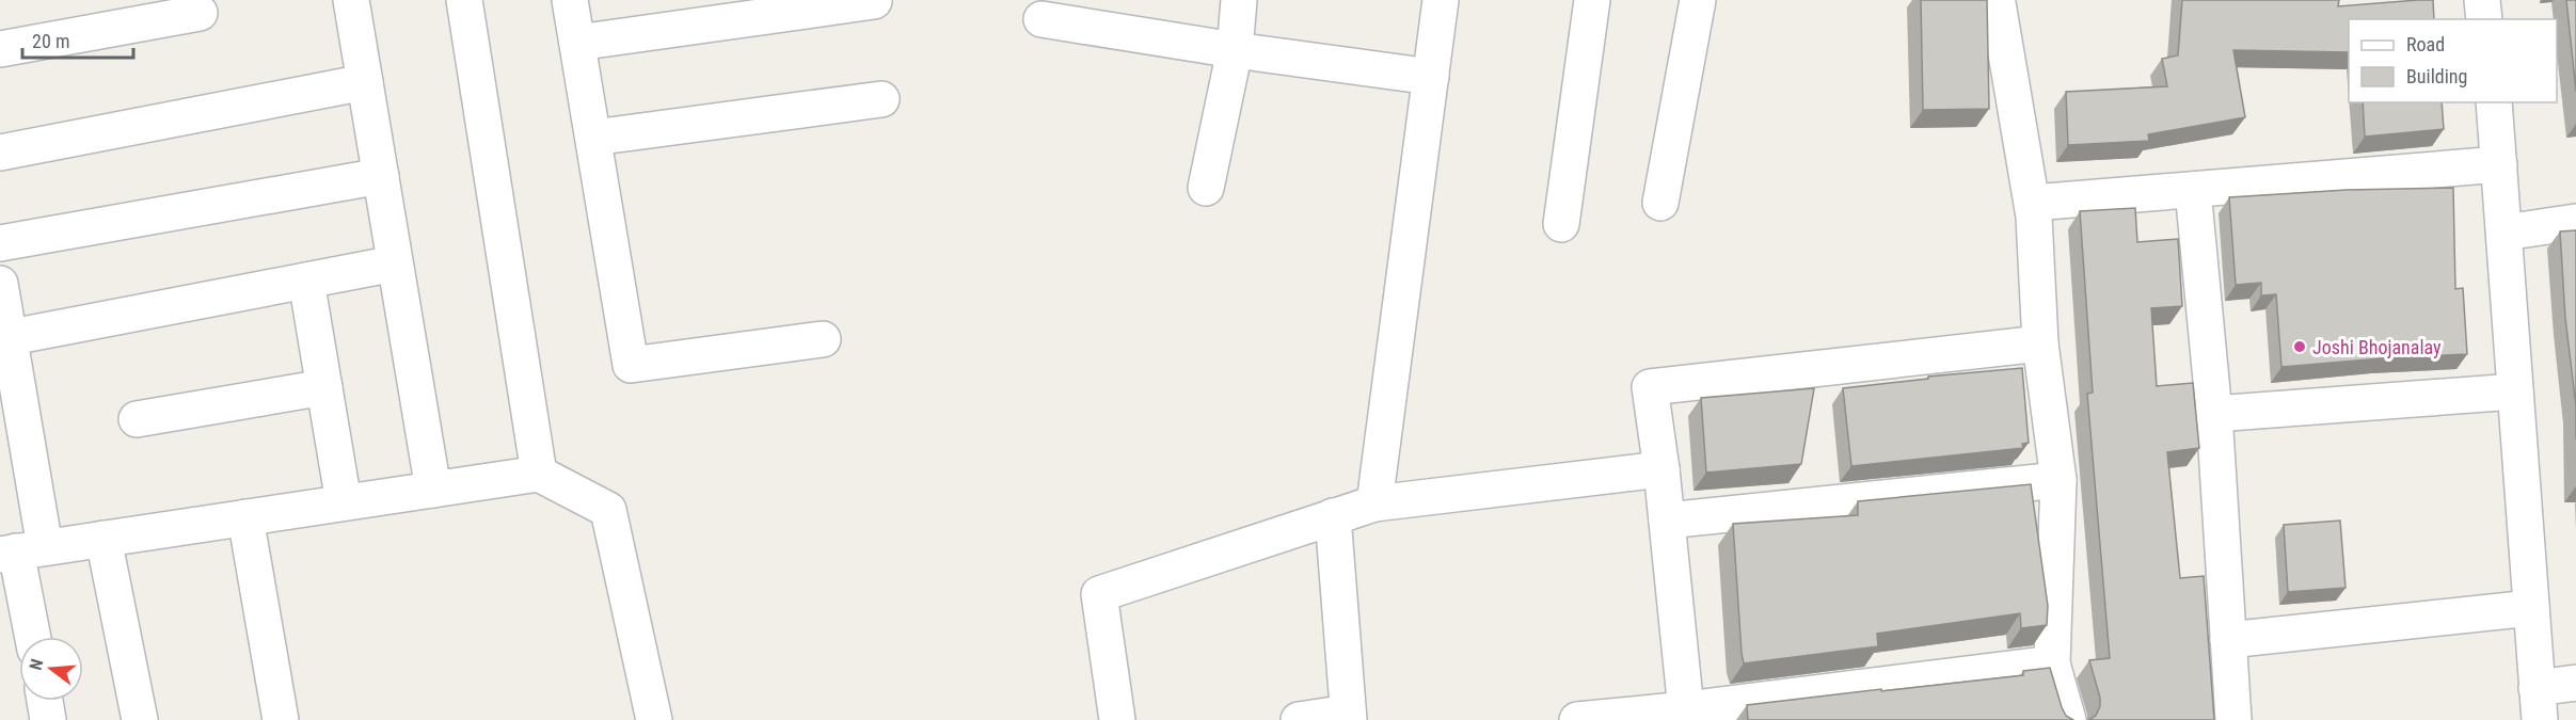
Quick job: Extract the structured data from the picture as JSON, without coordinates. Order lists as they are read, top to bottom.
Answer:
{
  "places": ["Joshi Bhojanalay"],
  "legend": ["Road", "Building"],
  "scale_bar": "20 m",
  "north": "left"
}
